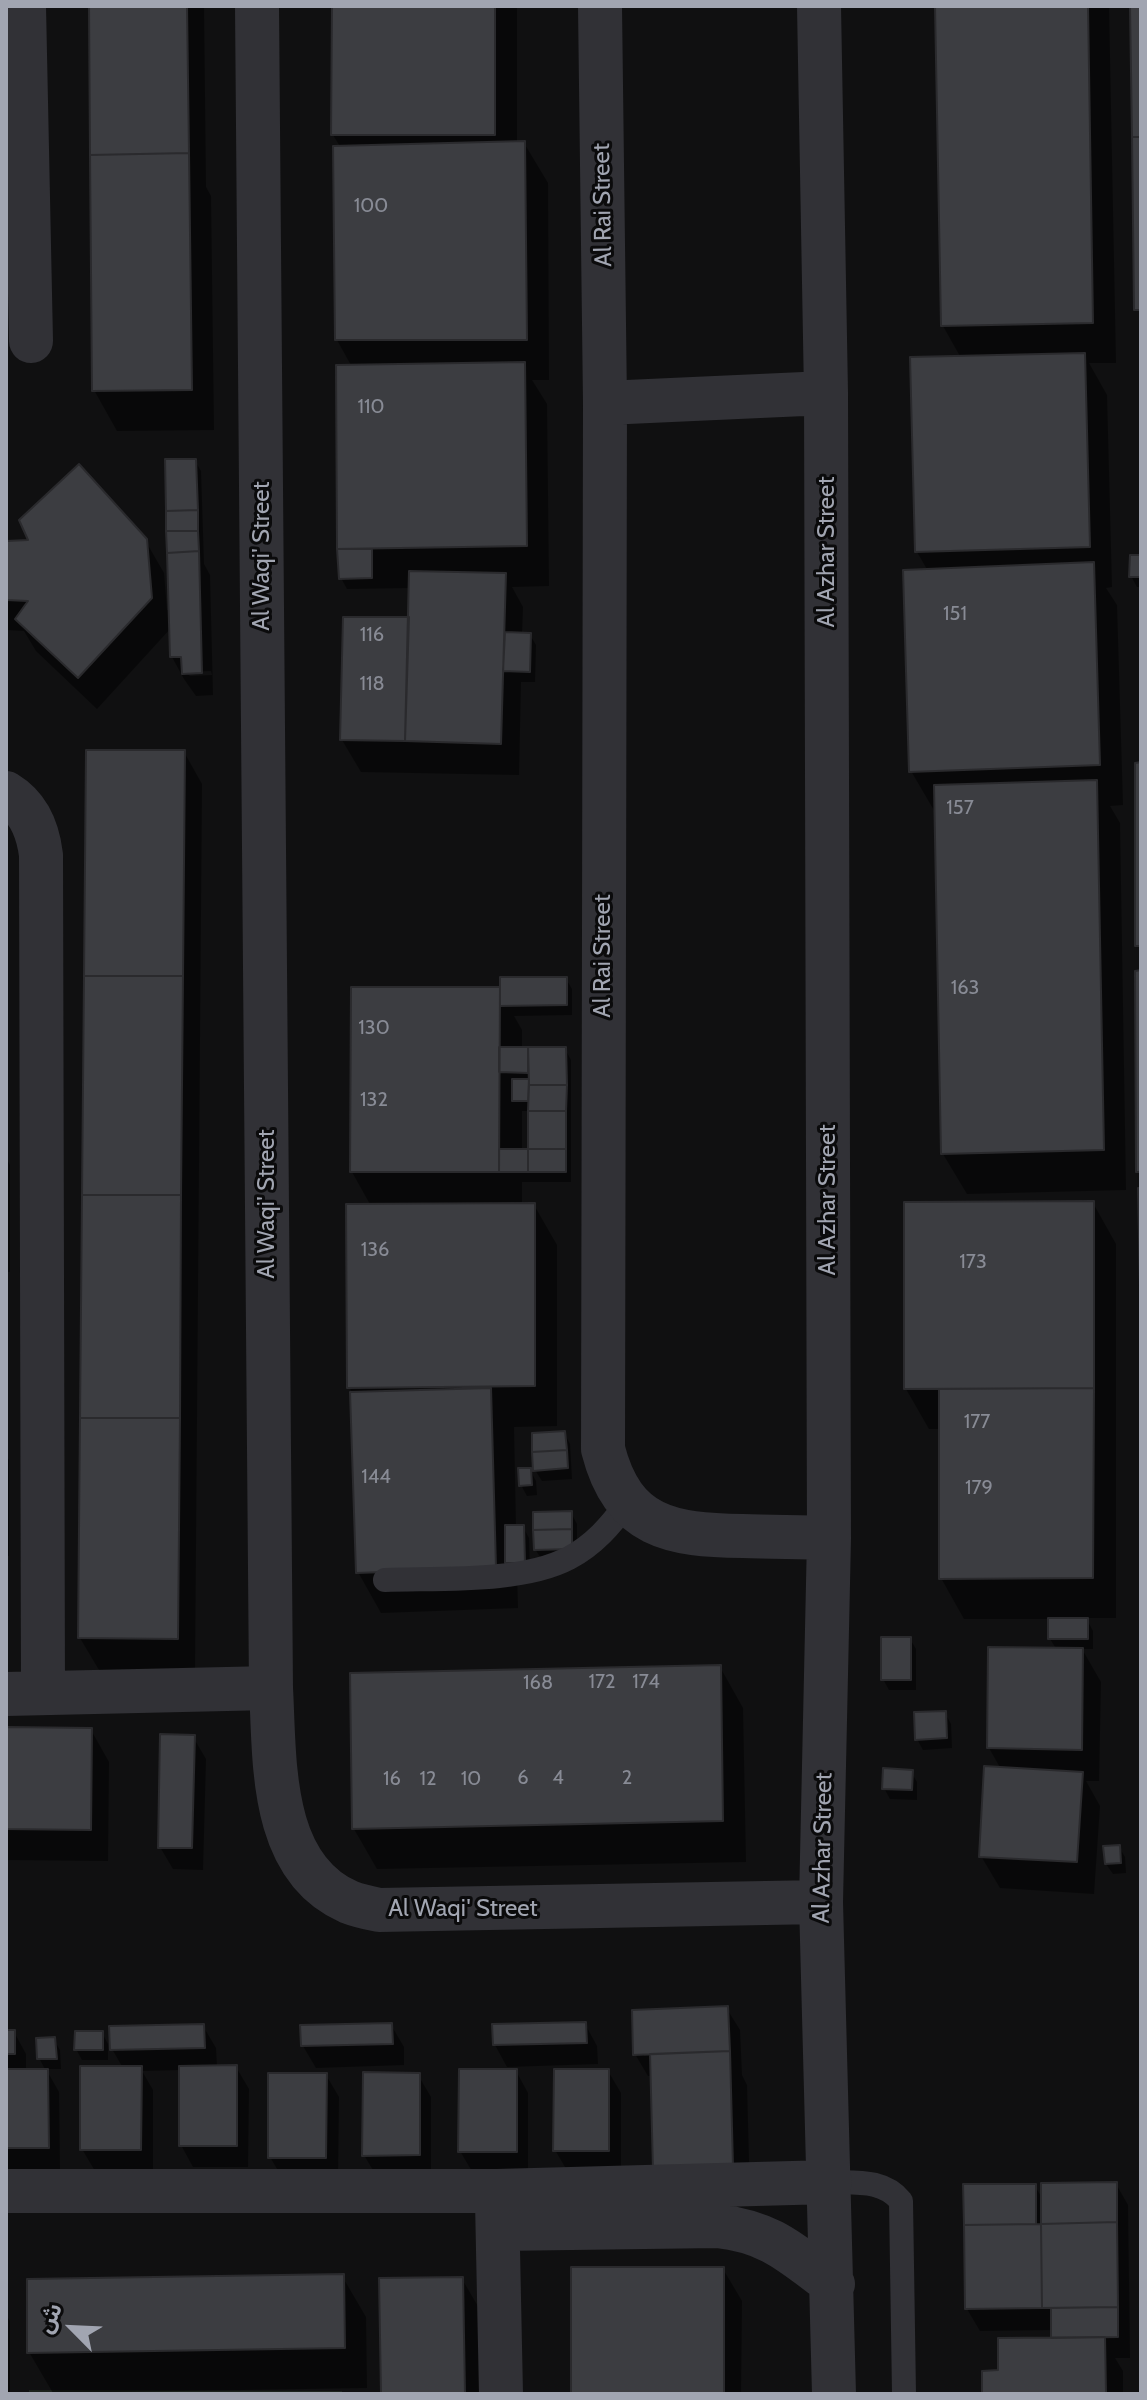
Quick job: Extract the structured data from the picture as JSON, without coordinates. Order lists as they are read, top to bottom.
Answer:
{
  "streets": {
    "street": ["Al Rai Street", "Al Azhar Street", "Al Waqi' Street"]
  },
  "crossings": [
    ["Al Rai Street", "Al Azhar Street"],
    ["Al Azhar Street", "Al Waqi' Street"]
  ],
  "house_numbers": [
    "100",
    "110",
    "151",
    "116",
    "118",
    "157",
    "163",
    "130",
    "132",
    "136",
    "173",
    "177",
    "144",
    "179",
    "172",
    "174",
    "168",
    "6",
    "4",
    "2",
    "16",
    "12",
    "10"
  ],
  "north": "top left"
}
